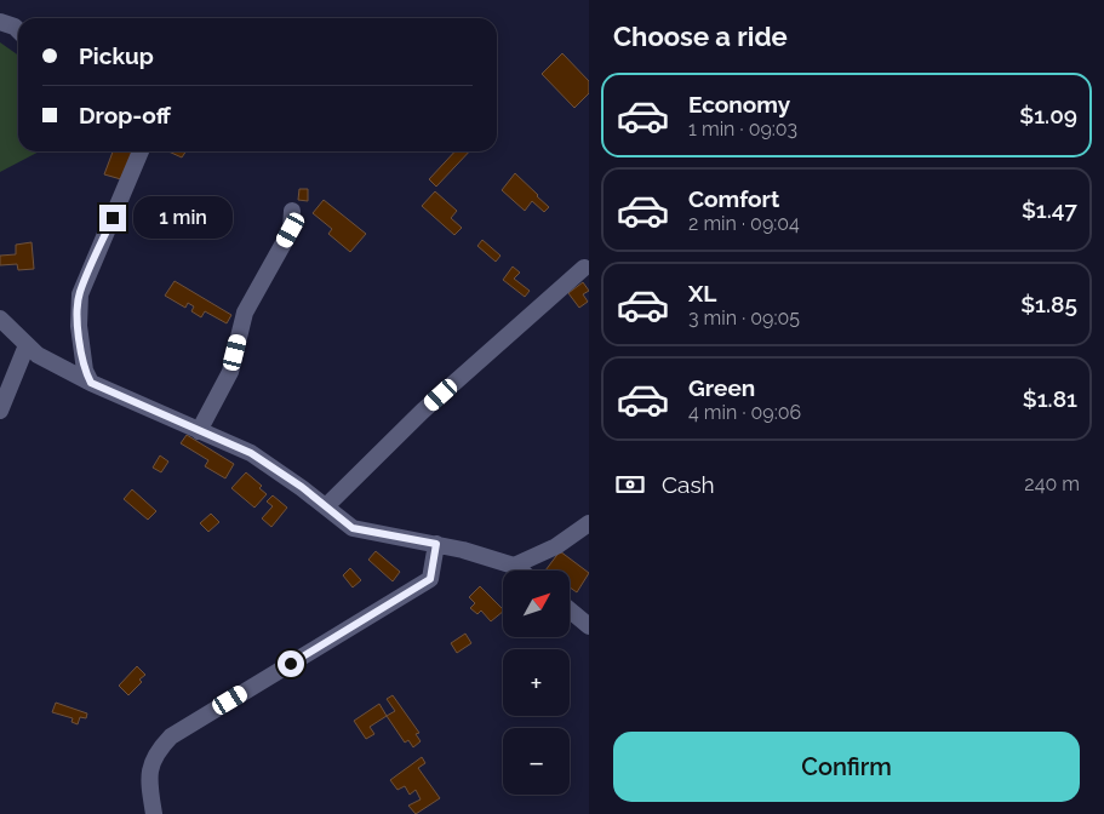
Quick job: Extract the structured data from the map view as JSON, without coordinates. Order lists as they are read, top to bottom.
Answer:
{
  "north": "top right",
  "page": {
    "heading": "Choose a ride",
    "banner": ["Pickup", "Drop-off"],
    "list": [
      {
        "name": "Economy",
        "note": "1 min · 09:03",
        "value": "$1.09"
      },
      {
        "name": "Comfort",
        "note": "2 min · 09:04",
        "value": "$1.47"
      },
      {
        "name": "XL",
        "note": "3 min · 09:05",
        "value": "$1.85"
      },
      {
        "name": "Green",
        "note": "4 min · 09:06",
        "value": "$1.81"
      }
    ],
    "bubble": "1 min",
    "pay": ["Cash", "240 m"],
    "map_buttons": ["+", "−"],
    "buttons": "Confirm"
  }
}
